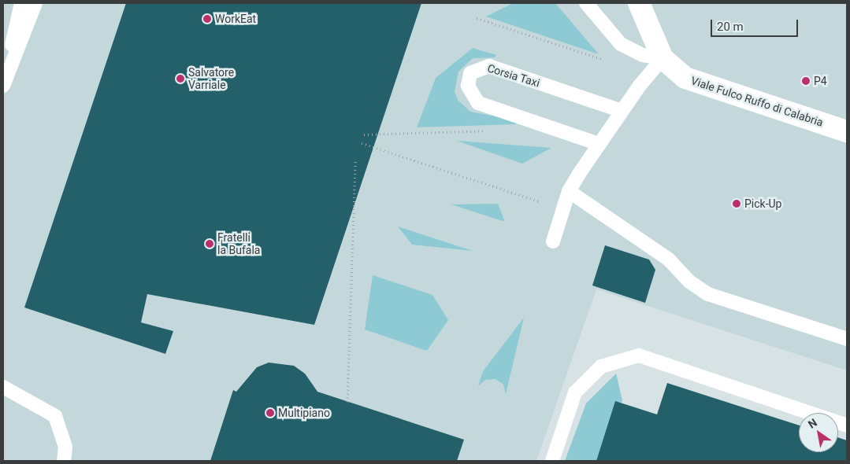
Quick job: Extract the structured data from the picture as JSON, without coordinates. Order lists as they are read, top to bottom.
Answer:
{
  "streets": {
    "main road": ["Viale Fulco Ruffo di Calabria"],
    "lane": ["Corsia Taxi"]
  },
  "places": [
    "WorkEat",
    "Salvatore Varriale",
    "P4",
    "Pick-Up",
    "Fratelli la Bufala",
    "Multipiano"
  ],
  "scale_bar": "20 m",
  "north": "top left"
}
